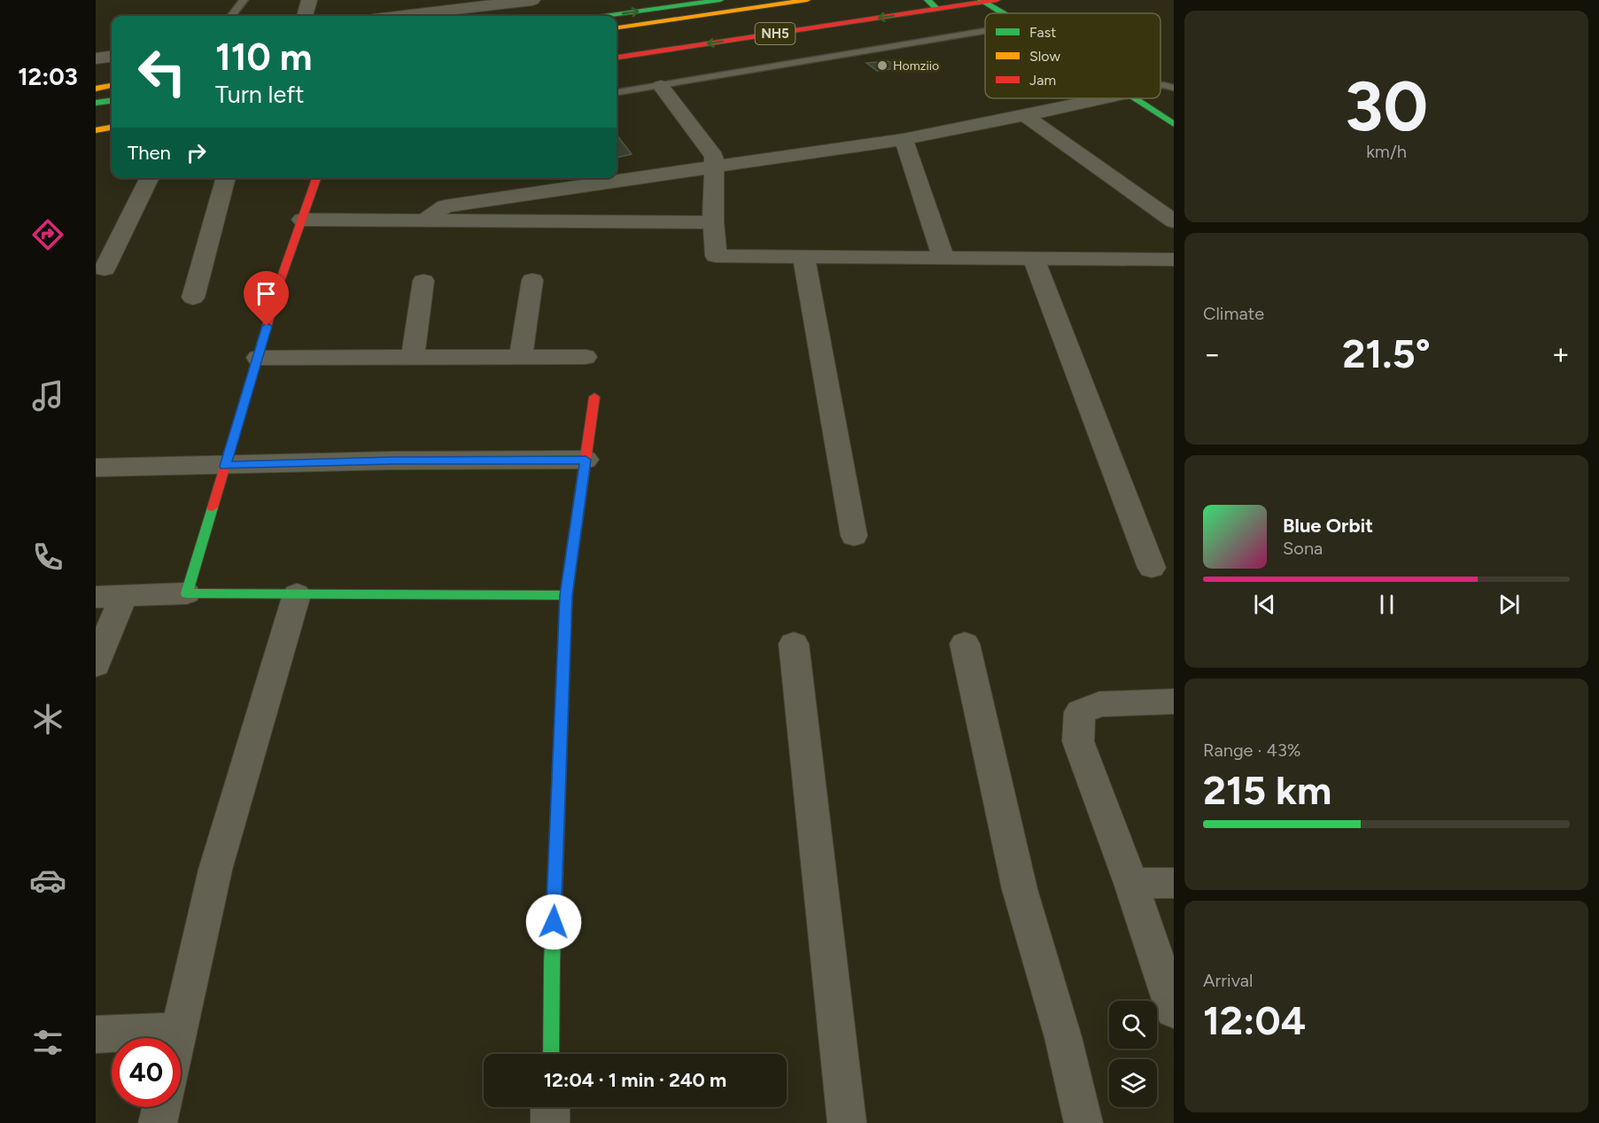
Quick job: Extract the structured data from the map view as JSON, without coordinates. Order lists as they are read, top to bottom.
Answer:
{
  "streets": {
    "main road": ["NH5"]
  },
  "places": ["Homziio"],
  "legend": ["Fast", "Slow", "Jam"],
  "page": {
    "tabs": "12:03",
    "tile": [
      ["30", "km/h"],
      "Climate",
      ["Range · 43%", "215 km"],
      ["Arrival", "12:04"]
    ],
    "turn": ["110 m", "Turn left"],
    "then": "Then",
    "heat": ["−", "21.5°", "+"],
    "song": ["Blue Orbit", "Sona"],
    "limit": "40",
    "trip": "12:04 · 1 min · 240 m"
  }
}
